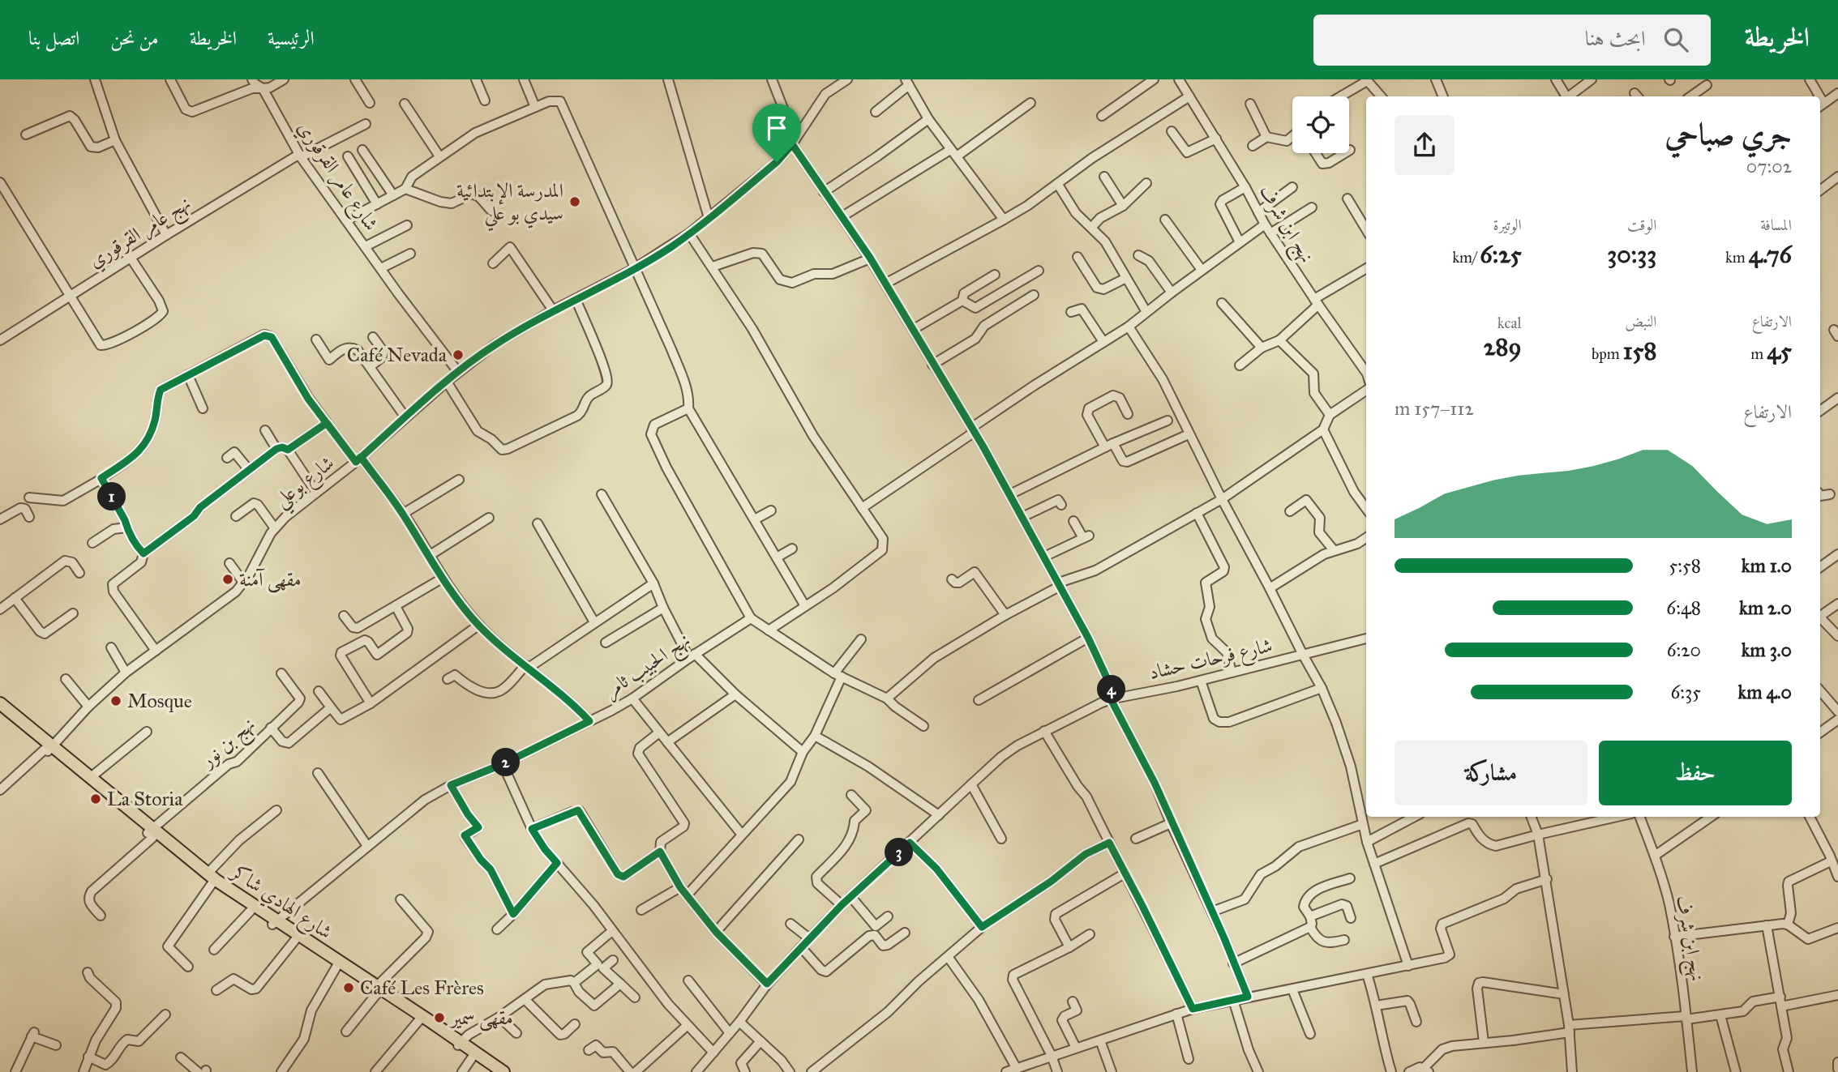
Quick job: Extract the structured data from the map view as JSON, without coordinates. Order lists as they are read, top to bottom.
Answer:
{
  "streets": {
    "main road": ["شارع الهادي شاكر"],
    "street": [
      "شارع عامر القرقوري",
      "نهج ابن شرف",
      "نهج عامر القرقوري",
      "شارع بوعلي",
      "شارع فرحات حشاد",
      "نهج الحبيب ثامر",
      "نهج بن نور"
    ]
  },
  "crossings": [
    ["شارع عامر القرقوري", "نهج عامر القرقوري"],
    ["شارع عامر القرقوري", "شارع بوعلي"],
    ["شارع بوعلي", "شارع الهادي شاكر"],
    ["نهج الحبيب ثامر", "شارع الهادي شاكر"],
    ["نهج بن نور", "شارع الهادي شاكر"]
  ],
  "places": [
    "المدرسة الإبتدائية سيدي بو علي",
    "Café Nevada",
    "مقهى آمنة",
    "Mosque",
    "La Storia",
    "Café Les Frères",
    "مقهى سمير"
  ],
  "page": {
    "header": "الخريطة",
    "search": "ابحث هنا",
    "nav": [
      "الرئيسية",
      "الخريطة",
      "من نحن",
      "اتصل بنا"
    ],
    "heading": ["جري صباحي", "07:02"],
    "stats": [
      ["المسافة", "4.76 km"],
      ["الوقت", "30:33"],
      ["الوتيرة", "6:25 /km"],
      ["الارتفاع", "45 m"],
      ["النبض", "158 bpm"],
      ["kcal", "289"]
    ],
    "chart": ["الارتفاع", "112–157 m"],
    "pins": [
      "1",
      "4",
      "2",
      "3"
    ],
    "list": [
      {
        "name": "1.0 km",
        "note": "5:58"
      },
      {
        "name": "2.0 km",
        "note": "6:48"
      },
      {
        "name": "3.0 km",
        "note": "6:20"
      },
      {
        "name": "4.0 km",
        "note": "6:35"
      }
    ],
    "buttons": ["حفظ", "مشاركة"]
  }
}
